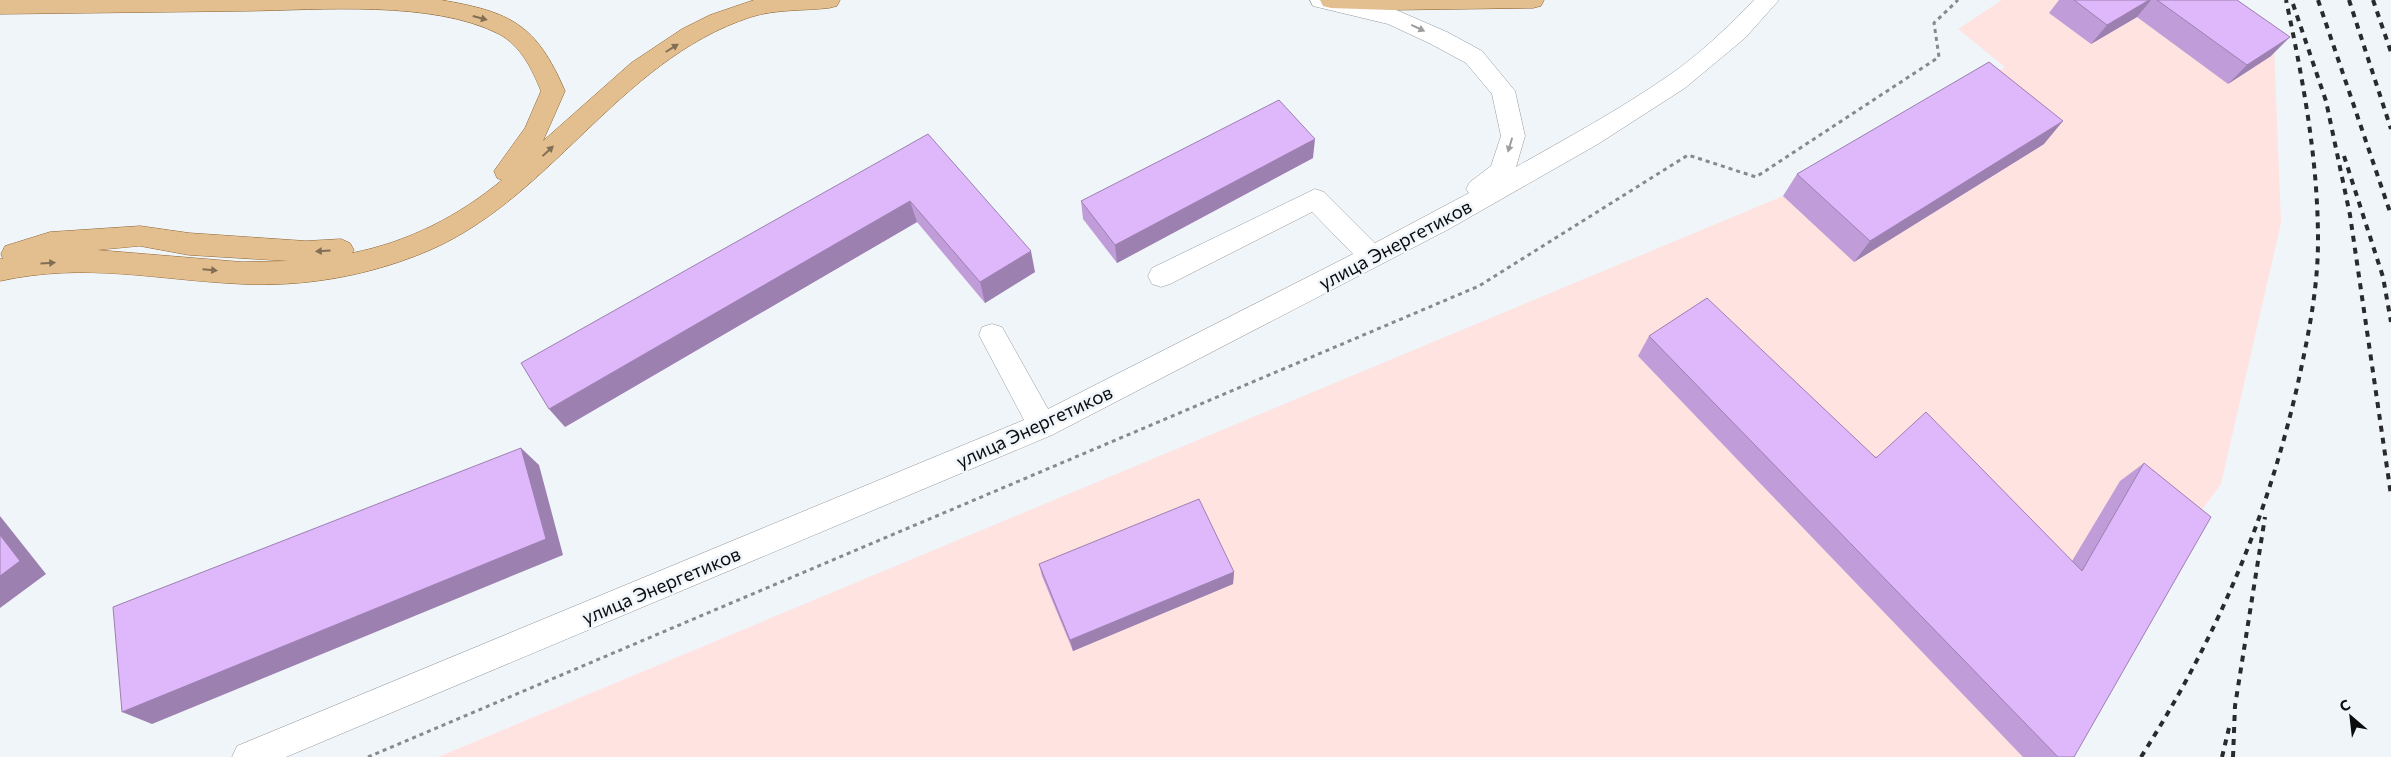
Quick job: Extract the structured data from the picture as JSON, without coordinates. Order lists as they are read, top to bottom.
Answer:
{
  "streets": {
    "street": ["улица Энергетиков"]
  },
  "north": "top left"
}
